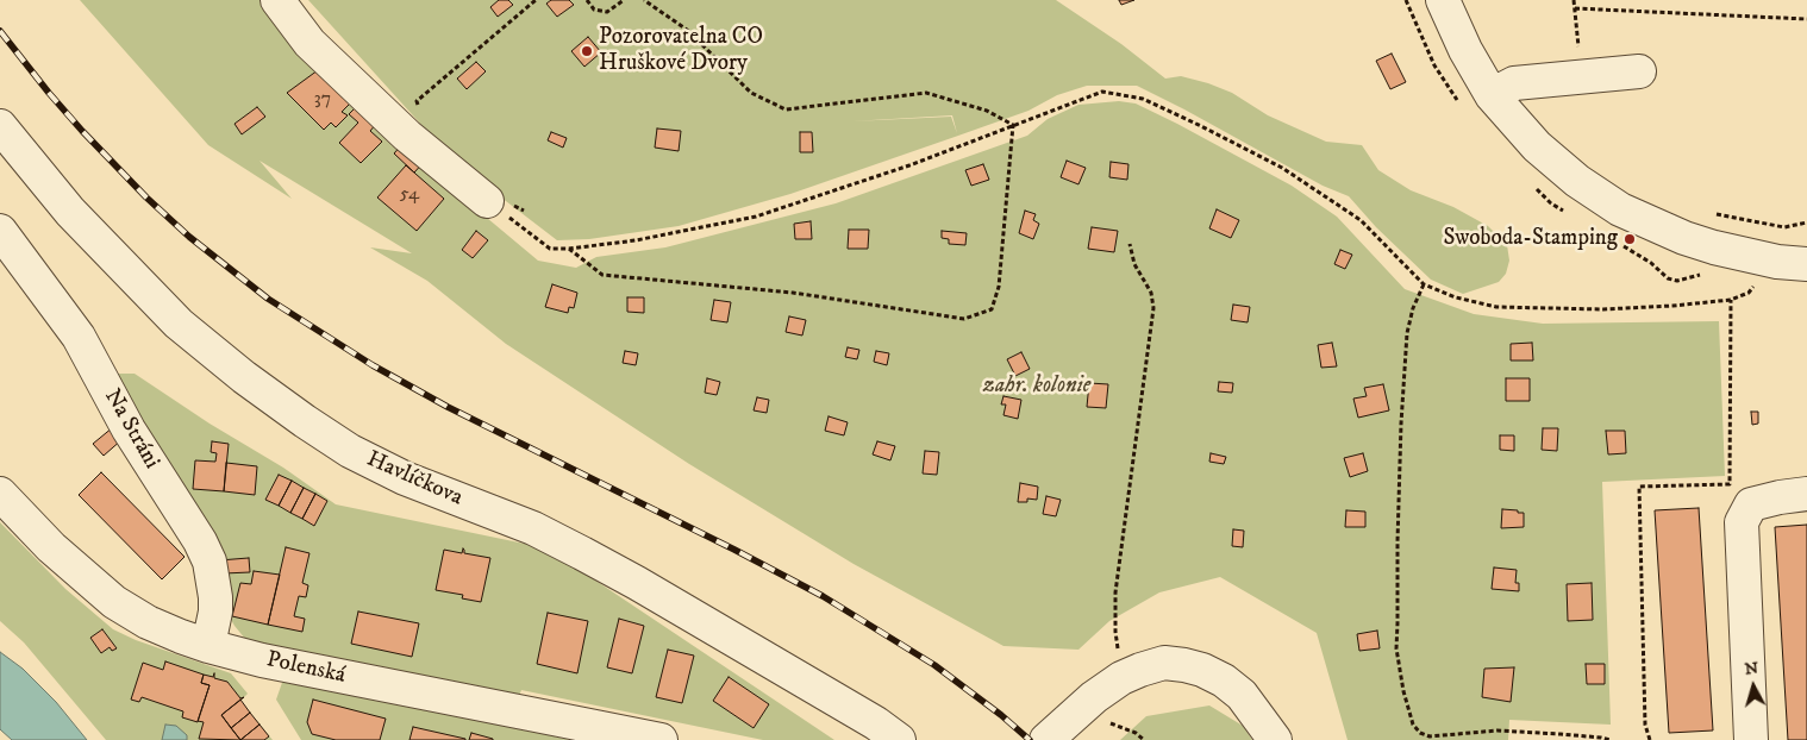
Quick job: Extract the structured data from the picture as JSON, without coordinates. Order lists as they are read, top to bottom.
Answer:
{
  "streets": {
    "street": ["Na Stráni", "Havlíčkova", "Polenská"]
  },
  "crossings": [
    ["Na Stráni", "Polenská"]
  ],
  "parks": ["zahr. kolonie"],
  "places": ["Pozorovatelna CO Hruškové Dvory", "Swoboda-Stamping"],
  "house_numbers": ["37", "54"],
  "north": "top"
}
